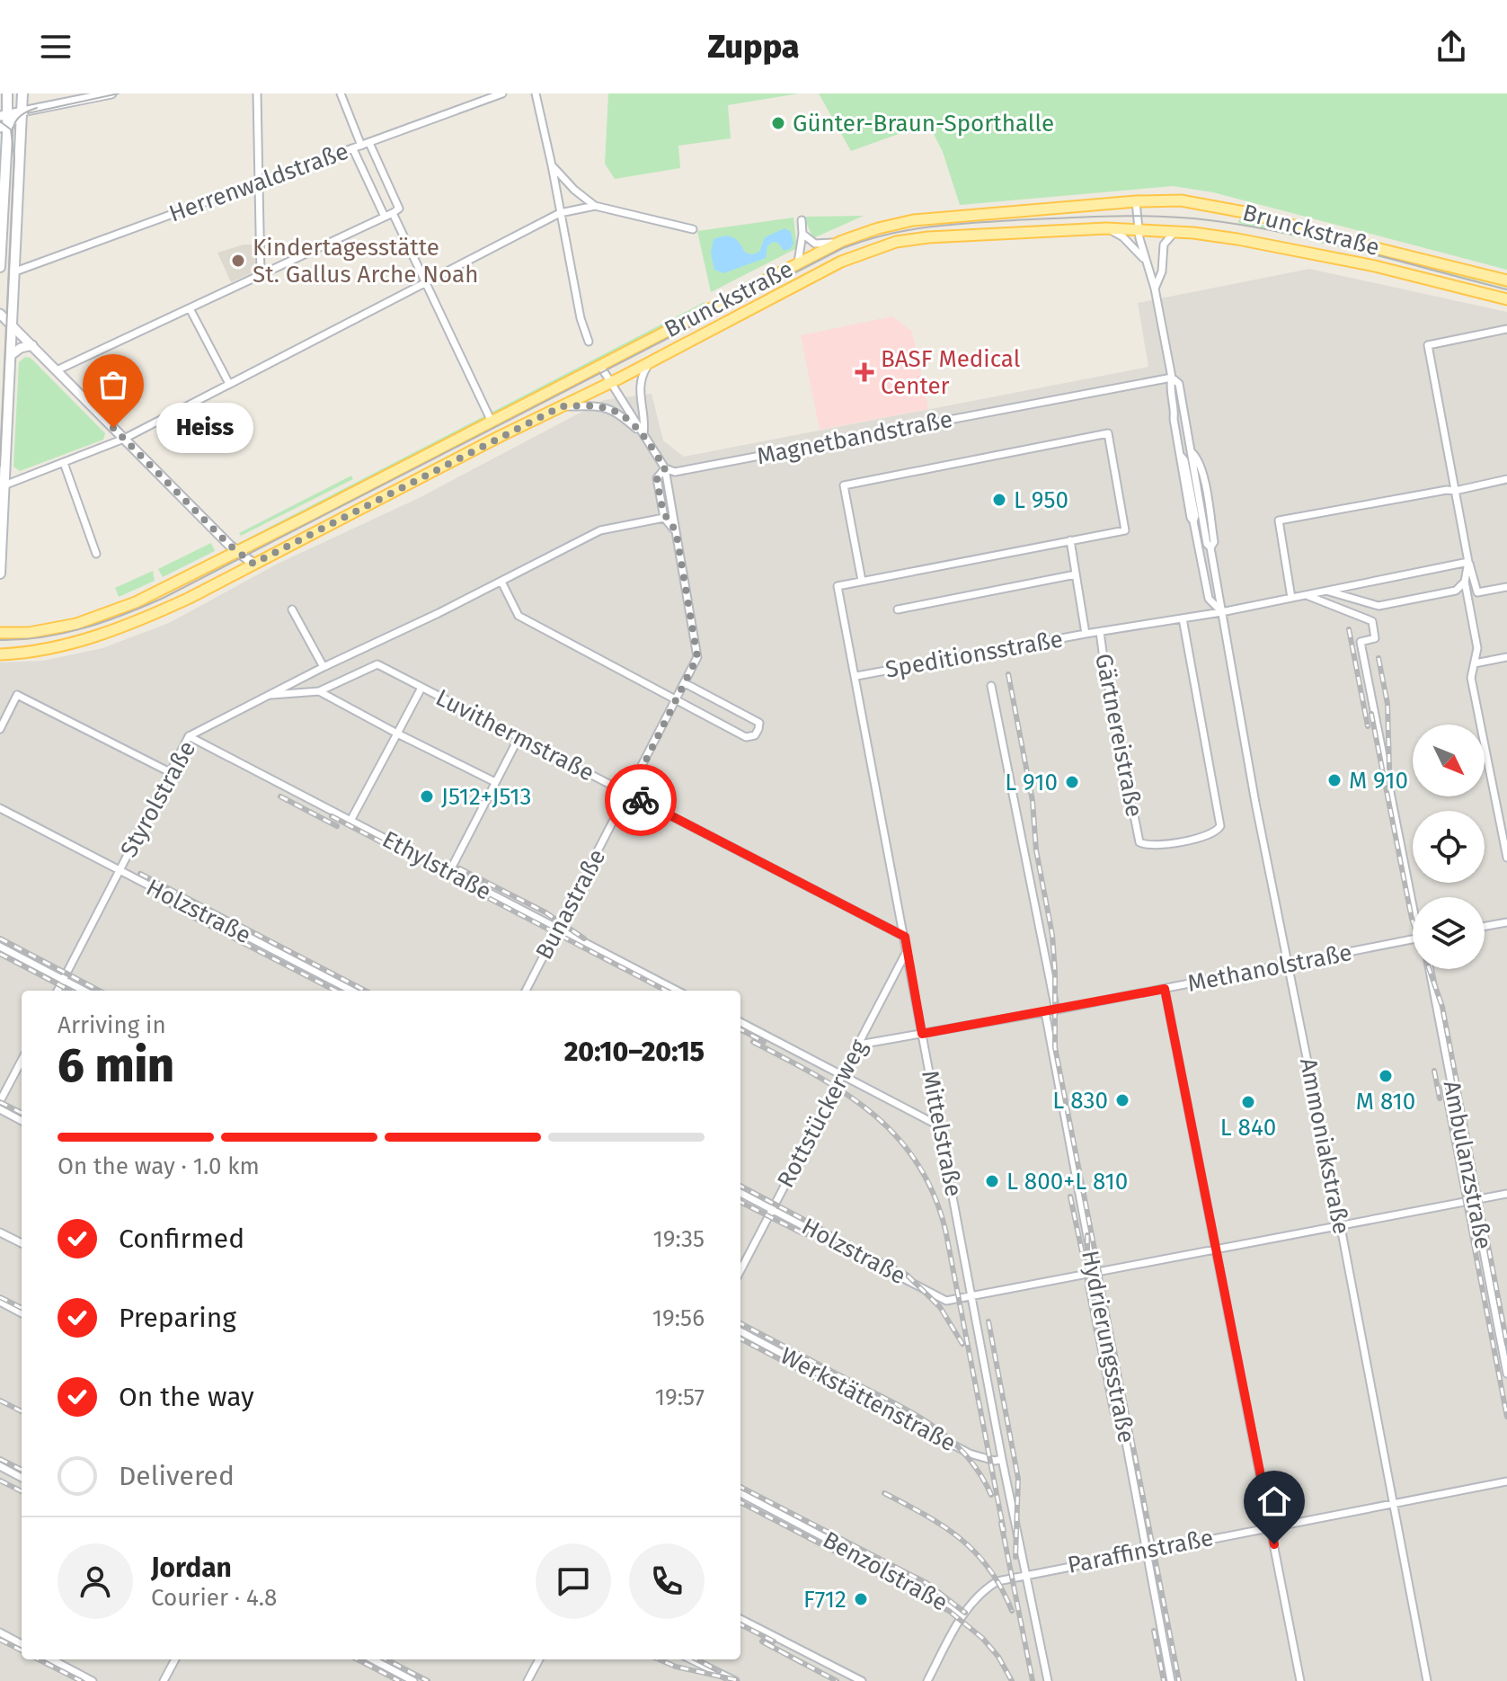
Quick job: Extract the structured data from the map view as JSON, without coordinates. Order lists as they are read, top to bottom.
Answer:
{
  "streets": {
    "main road": ["Brunckstraße"],
    "street": [
      "Herrenwaldstraße",
      "Magnetbandstraße",
      "Speditionsstraße",
      "Luvithermstraße",
      "Gärtnereistraße",
      "Styrolstraße",
      "Ethylstraße",
      "Bunastraße",
      "Holzstraße",
      "Methanolstraße",
      "Rottstückerweg",
      "Mittelstraße",
      "Ammoniakstraße",
      "Ambulanzstraße",
      "Hydrierungsstraße",
      "Werkstättenstraße",
      "Paraffinstraße",
      "Benzolstraße"
    ]
  },
  "crossings": [
    ["Brunckstraße", "Ammoniakstraße"],
    ["Magnetbandstraße", "Ammoniakstraße"],
    ["Speditionsstraße", "Gärtnereistraße"],
    ["Speditionsstraße", "Mittelstraße"],
    ["Speditionsstraße", "Ammoniakstraße"],
    ["Luvithermstraße", "Styrolstraße"],
    ["Luvithermstraße", "Bunastraße"],
    ["Luvithermstraße", "Mittelstraße"],
    ["Styrolstraße", "Ethylstraße"],
    ["Styrolstraße", "Holzstraße"],
    ["Ethylstraße", "Bunastraße"],
    ["Holzstraße", "Rottstückerweg"],
    ["Holzstraße", "Mittelstraße"],
    ["Holzstraße", "Ammoniakstraße"],
    ["Holzstraße", "Ambulanzstraße"],
    ["Holzstraße", "Hydrierungsstraße"],
    ["Methanolstraße", "Rottstückerweg"],
    ["Methanolstraße", "Mittelstraße"],
    ["Methanolstraße", "Ammoniakstraße"],
    ["Methanolstraße", "Hydrierungsstraße"],
    ["Rottstückerweg", "Mittelstraße"],
    ["Mittelstraße", "Werkstättenstraße"],
    ["Mittelstraße", "Paraffinstraße"],
    ["Mittelstraße", "Benzolstraße"],
    ["Ammoniakstraße", "Paraffinstraße"],
    ["Hydrierungsstraße", "Paraffinstraße"],
    ["Paraffinstraße", "Benzolstraße"]
  ],
  "places": {
    "other": [
      "Günter-Braun-Sporthalle",
      "Kindertagesstätte St. Gallus Arche Noah",
      "Heiss",
      "L 950",
      "M 910",
      "L 910",
      "J512+J513",
      "M 810",
      "L 830",
      "L 840",
      "L 800+L 810",
      "F712"
    ],
    "health": ["BASF Medical Center"]
  },
  "north": "bottom right",
  "page": {
    "header": "Zuppa",
    "bubble": "Heiss",
    "heading": ["6 min", "Arriving in", "20:10–20:15"],
    "panel": ["Jordan", "Courier · 4.8"],
    "bar": "On the way · 1.0 km",
    "list": [
      ["Confirmed", "19:35"],
      ["Preparing", "19:56"],
      ["On the way", "19:57"],
      "Delivered"
    ]
  }
}
